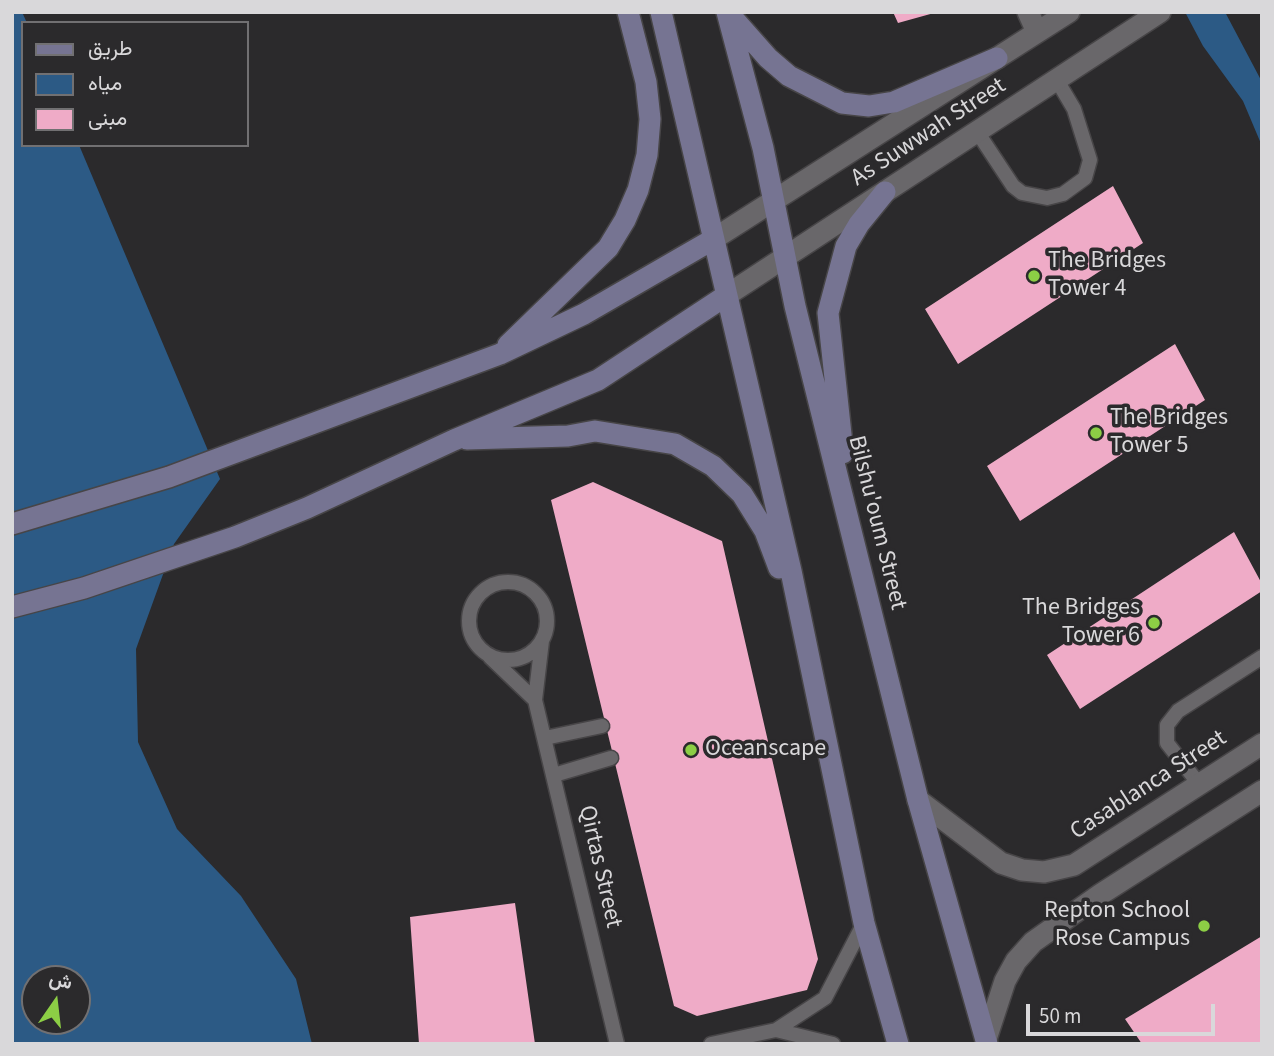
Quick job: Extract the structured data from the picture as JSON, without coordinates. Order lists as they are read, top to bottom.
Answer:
{
  "streets": {
    "main road": ["Bilshu'oum Street"],
    "street": ["As Suwwah Street", "Casablanca Street"],
    "lane": ["Qirtas Street"]
  },
  "crossings": [
    ["As Suwwah Street", "Bilshu'oum Street"],
    ["Bilshu'oum Street", "Casablanca Street"]
  ],
  "places": [
    "The Bridges Tower 4",
    "The Bridges Tower 5",
    "The Bridges Tower 6",
    "Oceanscape",
    "Repton School Rose Campus"
  ],
  "legend": ["طريق", "مياه", "مبنى"],
  "scale_bar": "50 m",
  "north": "top"
}
